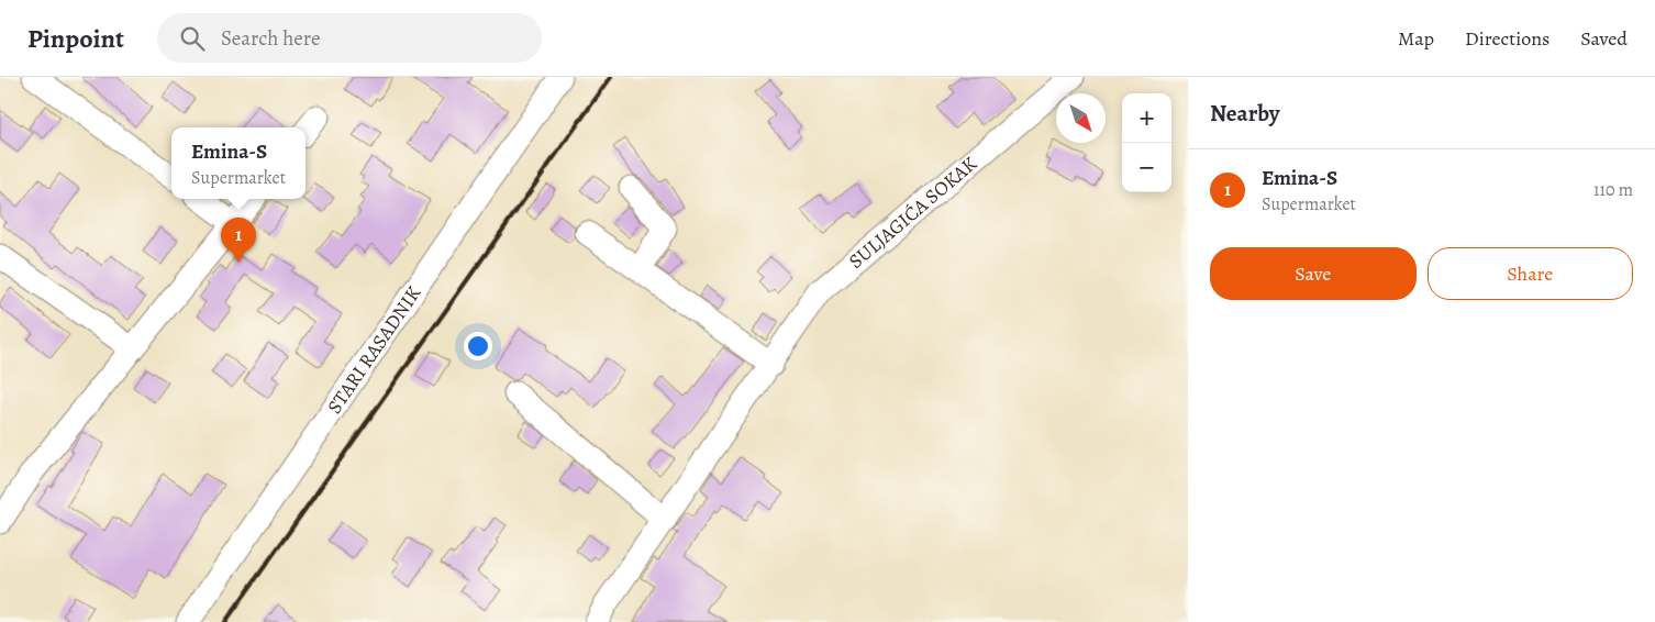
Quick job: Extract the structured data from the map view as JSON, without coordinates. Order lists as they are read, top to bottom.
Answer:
{
  "streets": {
    "street": ["SULJAGIĆA SOKAK", "STARI RASADNIK"]
  },
  "north": "bottom right",
  "page": {
    "header": "Pinpoint",
    "search": "Search here",
    "nav": ["Map", "Directions", "Saved"],
    "heading": "Nearby",
    "map_buttons": ["+", "−"],
    "popup": ["Emina-S", "Supermarket"],
    "list": [
      {
        "mark": "1",
        "name": "Emina-S",
        "note": "Supermarket",
        "value": "110 m"
      }
    ],
    "pins": "1",
    "buttons": ["Save", "Share"]
  }
}
